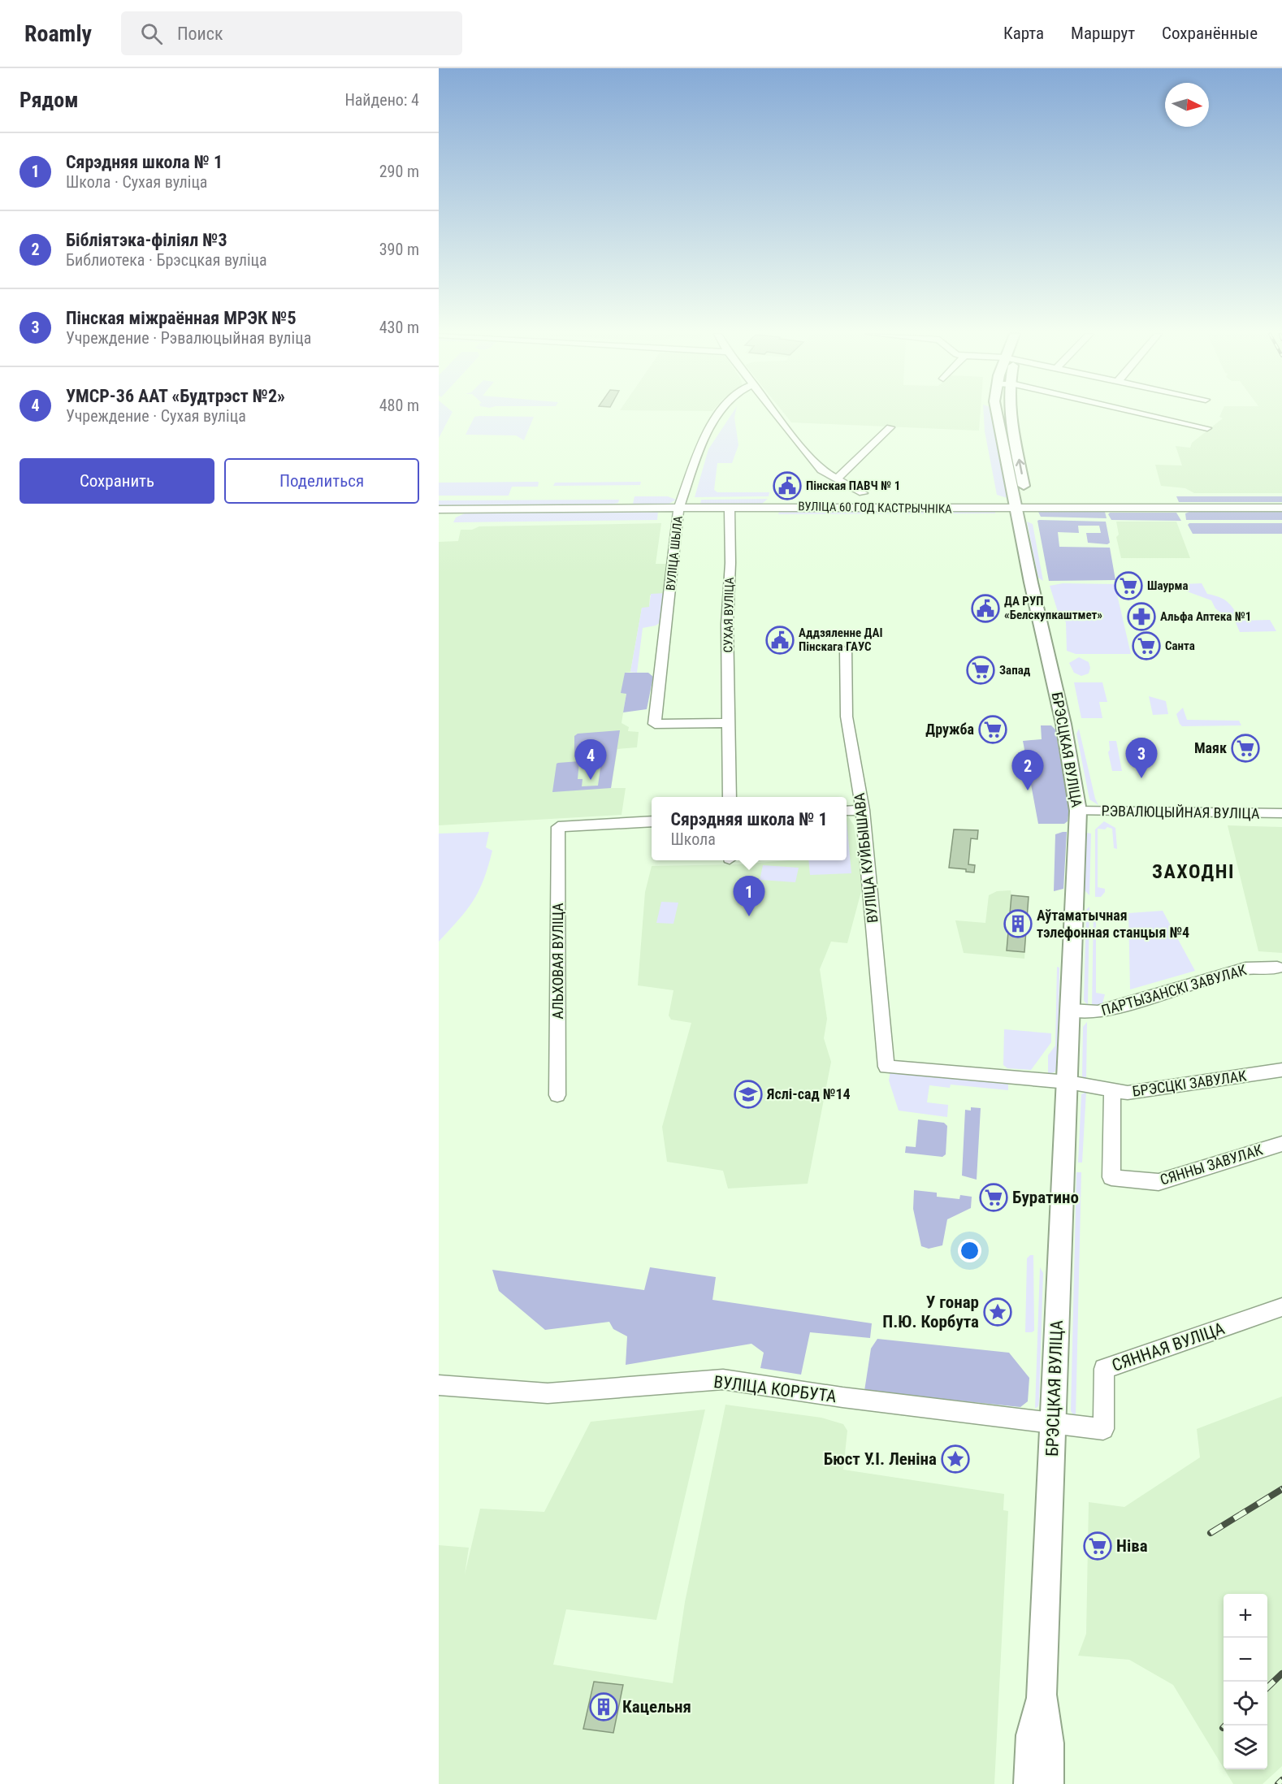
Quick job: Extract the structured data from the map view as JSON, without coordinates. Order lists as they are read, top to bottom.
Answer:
{
  "streets": {
    "main road": ["БРЭСЦКАЯ ВУЛІЦА"],
    "street": [
      "ВУЛІЦА 60 ГОД КАСТРЫЧНІКА",
      "ВУЛІЦА ШЫЛА",
      "СУХАЯ ВУЛІЦА",
      "РЭВАЛЮЦЫЙНАЯ ВУЛІЦА",
      "ВУЛІЦА КУЙБЫШАВА",
      "АЛЬХОВАЯ ВУЛІЦА",
      "ПАРТЫЗАНСКІ ЗАВУЛАК",
      "БРЭСЦКІ ЗАВУЛАК",
      "СЯННЫ ЗАВУЛАК",
      "СЯННАЯ ВУЛІЦА",
      "ВУЛІЦА КОРБУТА"
    ]
  },
  "crossings": [
    ["ВУЛІЦА 60 ГОД КАСТРЫЧНІКА", "ВУЛІЦА ШЫЛА"],
    ["ВУЛІЦА 60 ГОД КАСТРЫЧНІКА", "СУХАЯ ВУЛІЦА"],
    ["ВУЛІЦА 60 ГОД КАСТРЫЧНІКА", "БРЭСЦКАЯ ВУЛІЦА"],
    ["ВУЛІЦА ШЫЛА", "СУХАЯ ВУЛІЦА"],
    ["БРЭСЦКАЯ ВУЛІЦА", "РЭВАЛЮЦЫЙНАЯ ВУЛІЦА"],
    ["БРЭСЦКАЯ ВУЛІЦА", "ВУЛІЦА КУЙБЫШАВА"],
    ["БРЭСЦКАЯ ВУЛІЦА", "ПАРТЫЗАНСКІ ЗАВУЛАК"],
    ["БРЭСЦКАЯ ВУЛІЦА", "БРЭСЦКІ ЗАВУЛАК"],
    ["БРЭСЦКАЯ ВУЛІЦА", "СЯННАЯ ВУЛІЦА"],
    ["БРЭСЦКАЯ ВУЛІЦА", "ВУЛІЦА КОРБУТА"],
    ["ВУЛІЦА КУЙБЫШАВА", "БРЭСЦКІ ЗАВУЛАК"],
    ["БРЭСЦКІ ЗАВУЛАК", "СЯННЫ ЗАВУЛАК"],
    ["СЯННАЯ ВУЛІЦА", "ВУЛІЦА КОРБУТА"]
  ],
  "districts": ["ЗАХОДНІ"],
  "places": {
    "public building": ["Пінская ПАВЧ № 1", "ДА РУП «Белскупкаштмет»", "Аддзяленне ДАІ Пінскага ГАУС"],
    "supermarket": [
      "Шаурма",
      "Санта",
      "Запад",
      "Дружба",
      "Маяк",
      "Буратино",
      "Ніва"
    ],
    "pharmacy": ["Альфа Аптека №1"],
    "building": ["Аўтаматычная тэлефонная станцыя №4", "Кацельня"],
    "school or university": ["Яслі-сад №14"],
    "place": ["У гонар П.Ю. Корбута", "Бюст У.І. Леніна"]
  },
  "north": "right",
  "page": {
    "header": "Roamly",
    "search": "Поиск",
    "nav": ["Карта", "Маршрут", "Сохранённые"],
    "heading": ["Рядом", "Найдено: 4"],
    "list": [
      {
        "mark": "1",
        "name": "Сярэдняя школа № 1",
        "note": "Школа · Сухая вуліца",
        "value": "290 m"
      },
      {
        "mark": "2",
        "name": "Бібліятэка-філіял №3",
        "note": "Библиотека · Брэсцкая вуліца",
        "value": "390 m"
      },
      {
        "mark": "3",
        "name": "Пінская міжраённая МРЭК №5",
        "note": "Учреждение · Рэвалюцыйная вуліца",
        "value": "430 m"
      },
      {
        "mark": "4",
        "name": "УМСР-36 ААТ «Будтрэст №2»",
        "note": "Учреждение · Сухая вуліца",
        "value": "480 m"
      }
    ],
    "buttons": ["Сохранить", "Поделиться"],
    "pins": [
      "3",
      "4",
      "2",
      "1"
    ],
    "popup": ["Сярэдняя школа № 1", "Школа"],
    "map_buttons": ["+", "−"]
  }
}
